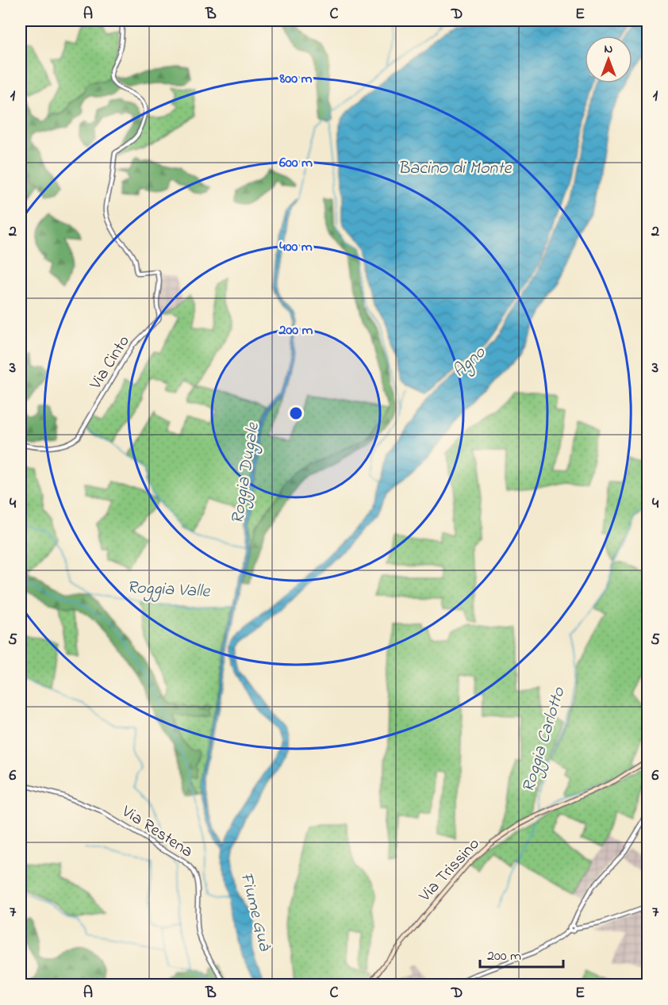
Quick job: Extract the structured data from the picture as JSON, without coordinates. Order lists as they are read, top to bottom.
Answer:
{
  "streets": {
    "main road": ["Via Trissino"],
    "street": ["Via Cinto", "Via Restena"]
  },
  "water": [
    "Bacino di Monte",
    "Agno",
    "Roggia Dugale",
    "Roggia Valle",
    "Roggia Carlotto",
    "Fiume Guà"
  ],
  "scale_bar": "200 m",
  "north": "top",
  "grid": {
    "columns": [
      "A",
      "B",
      "C",
      "D",
      "E"
    ],
    "rows": [
      "1",
      "2",
      "3",
      "4",
      "5",
      "6",
      "7"
    ]
  },
  "rings": [
    "800 m",
    "600 m",
    "400 m",
    "200 m"
  ]
}
